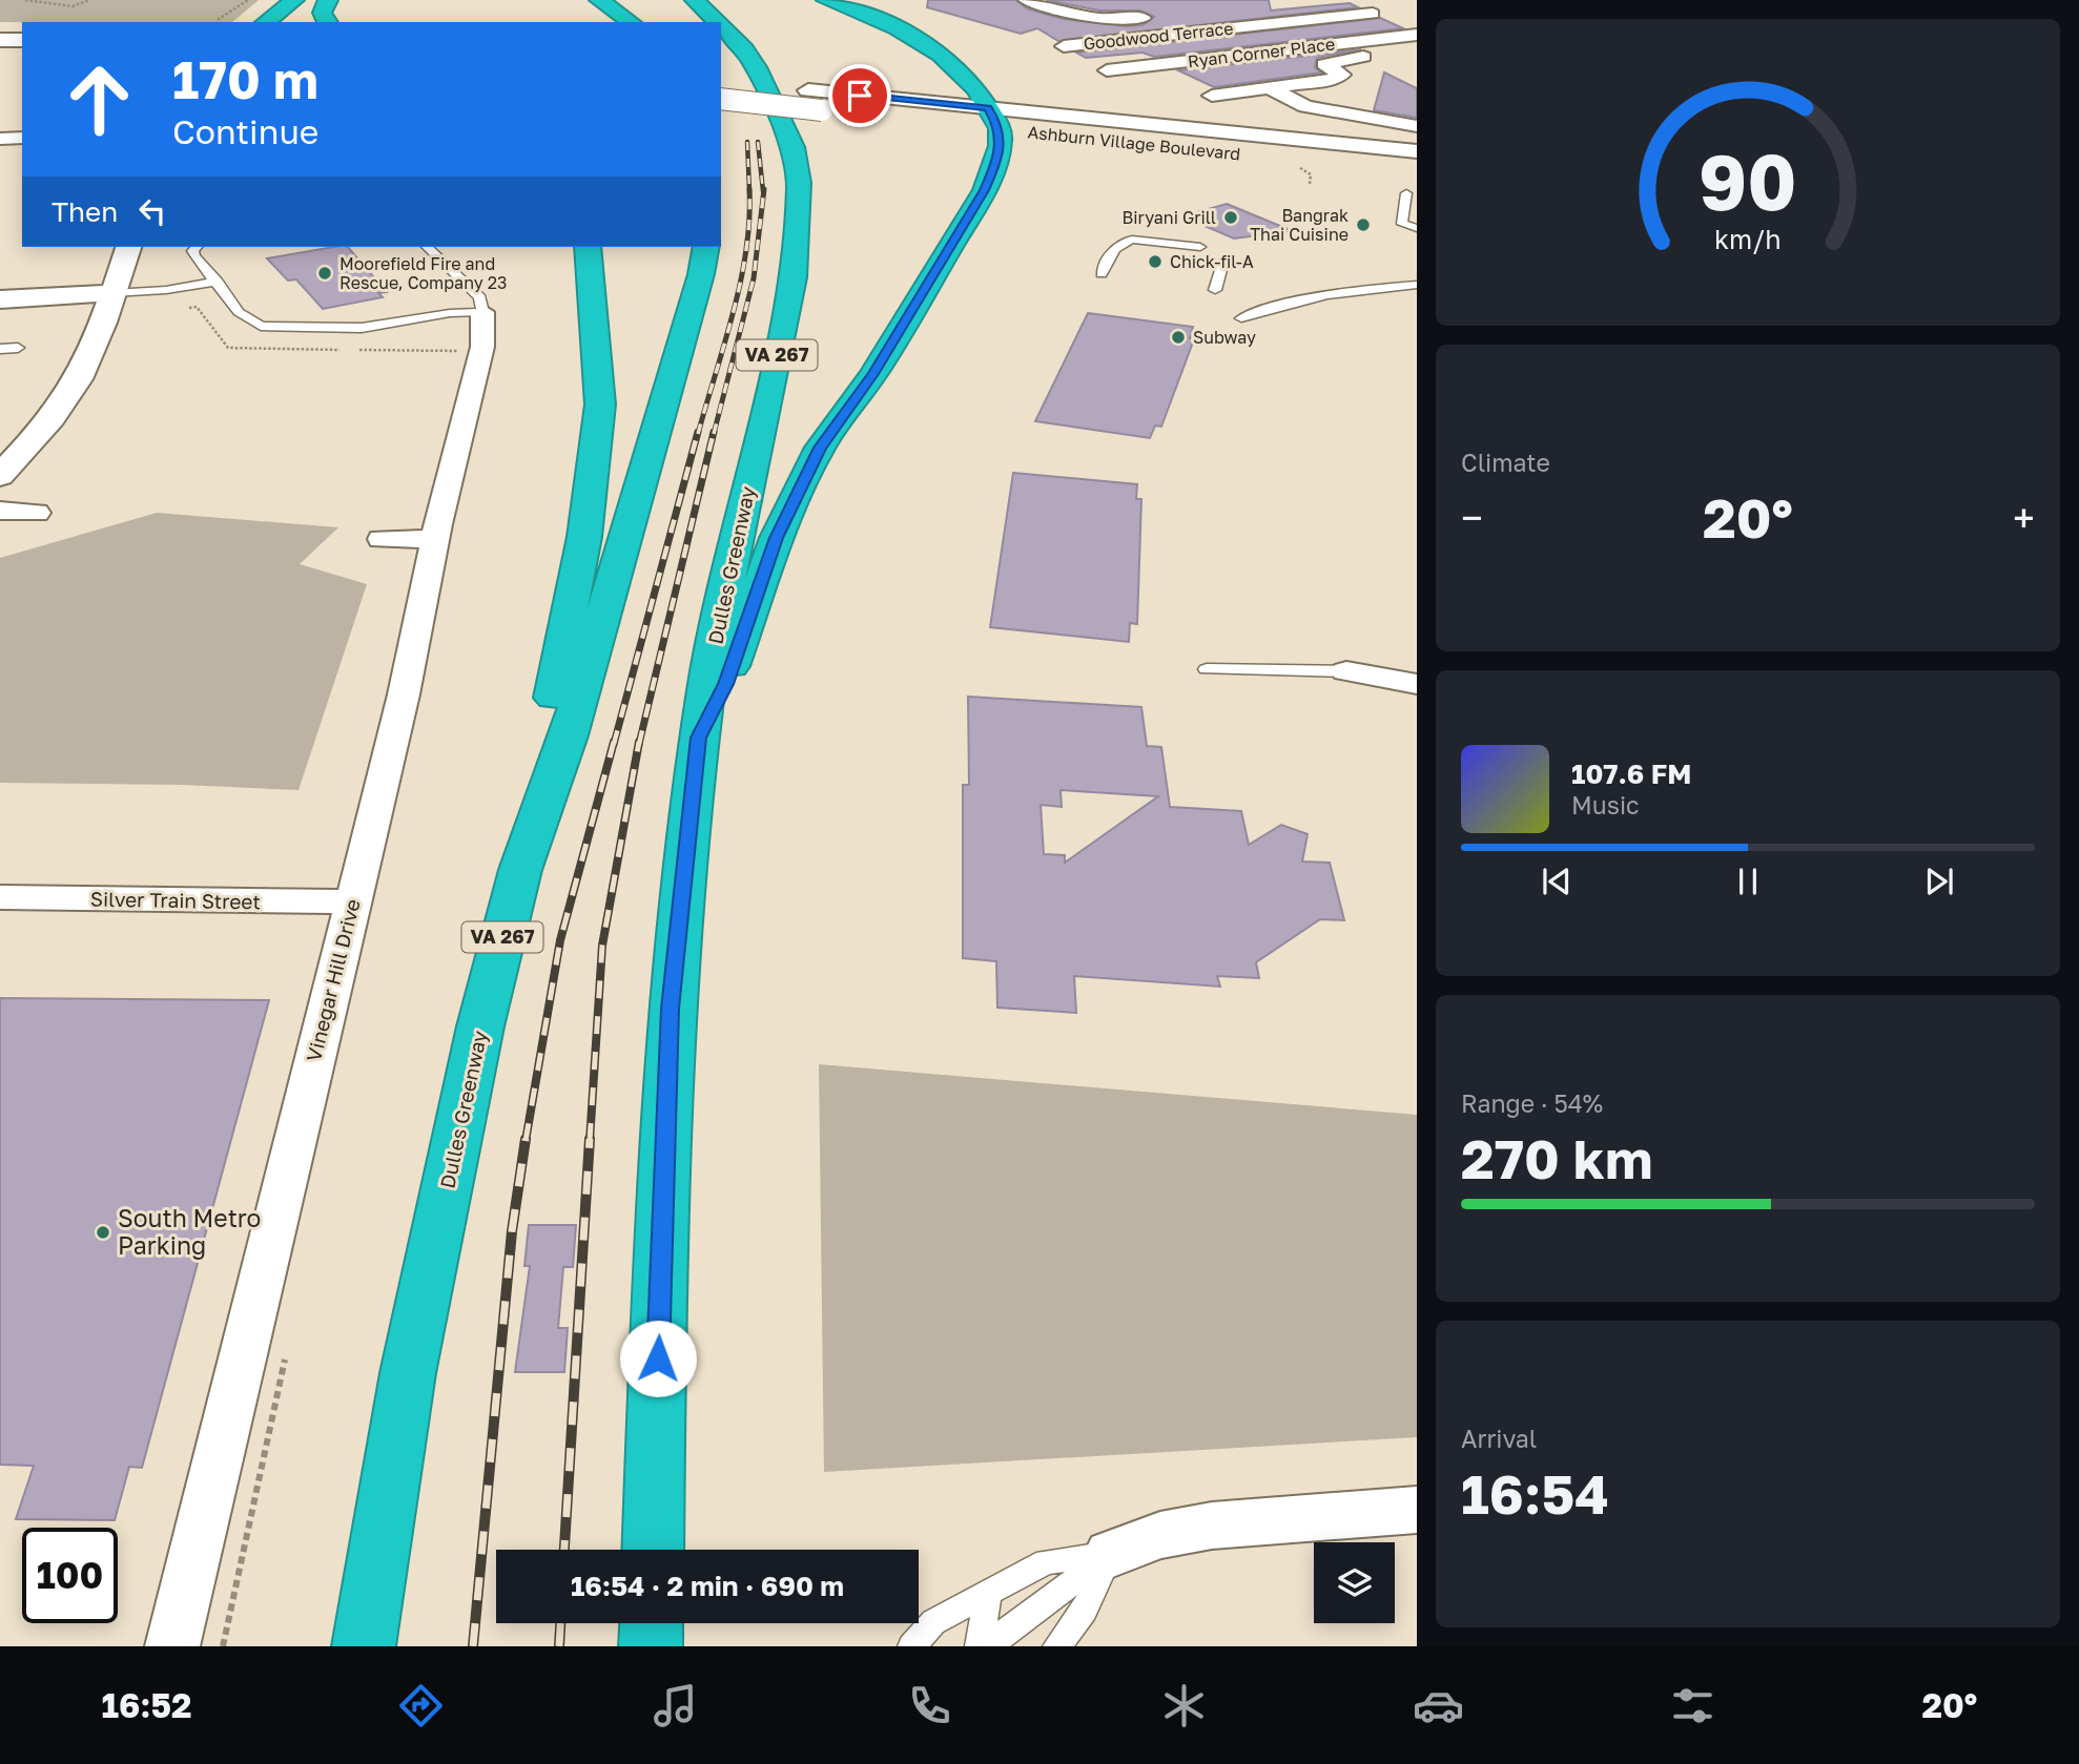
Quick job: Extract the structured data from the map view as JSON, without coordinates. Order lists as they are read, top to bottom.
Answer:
{
  "streets": {
    "highway": ["VA 267", "Dulles Greenway"],
    "main road": ["Ashburn Village Boulevard"],
    "street": [
      "Goodwood Terrace",
      "Ryan Corner Place",
      "Silver Train Street",
      "Vinegar Hill Drive"
    ]
  },
  "crossings": [
    ["Silver Train Street", "Vinegar Hill Drive"]
  ],
  "places": [
    "Biryani Grill",
    "Bangrak Thai Cuisine",
    "Chick-fil-A",
    "Moorefield Fire and Rescue, Company 23",
    "Subway",
    "South Metro Parking"
  ],
  "page": {
    "turn": ["170 m", "Continue"],
    "then": "Then",
    "tile": [
      "Climate",
      ["Range · 54%", "270 km"],
      ["Arrival", "16:54"]
    ],
    "heat": ["−", "20°", "+"],
    "song": ["107.6 FM", "Music"],
    "limit": "100",
    "trip": "16:54 · 2 min · 690 m",
    "tabs": ["16:52", "20°"],
    "gauge": ["90", "km/h"]
  }
}
